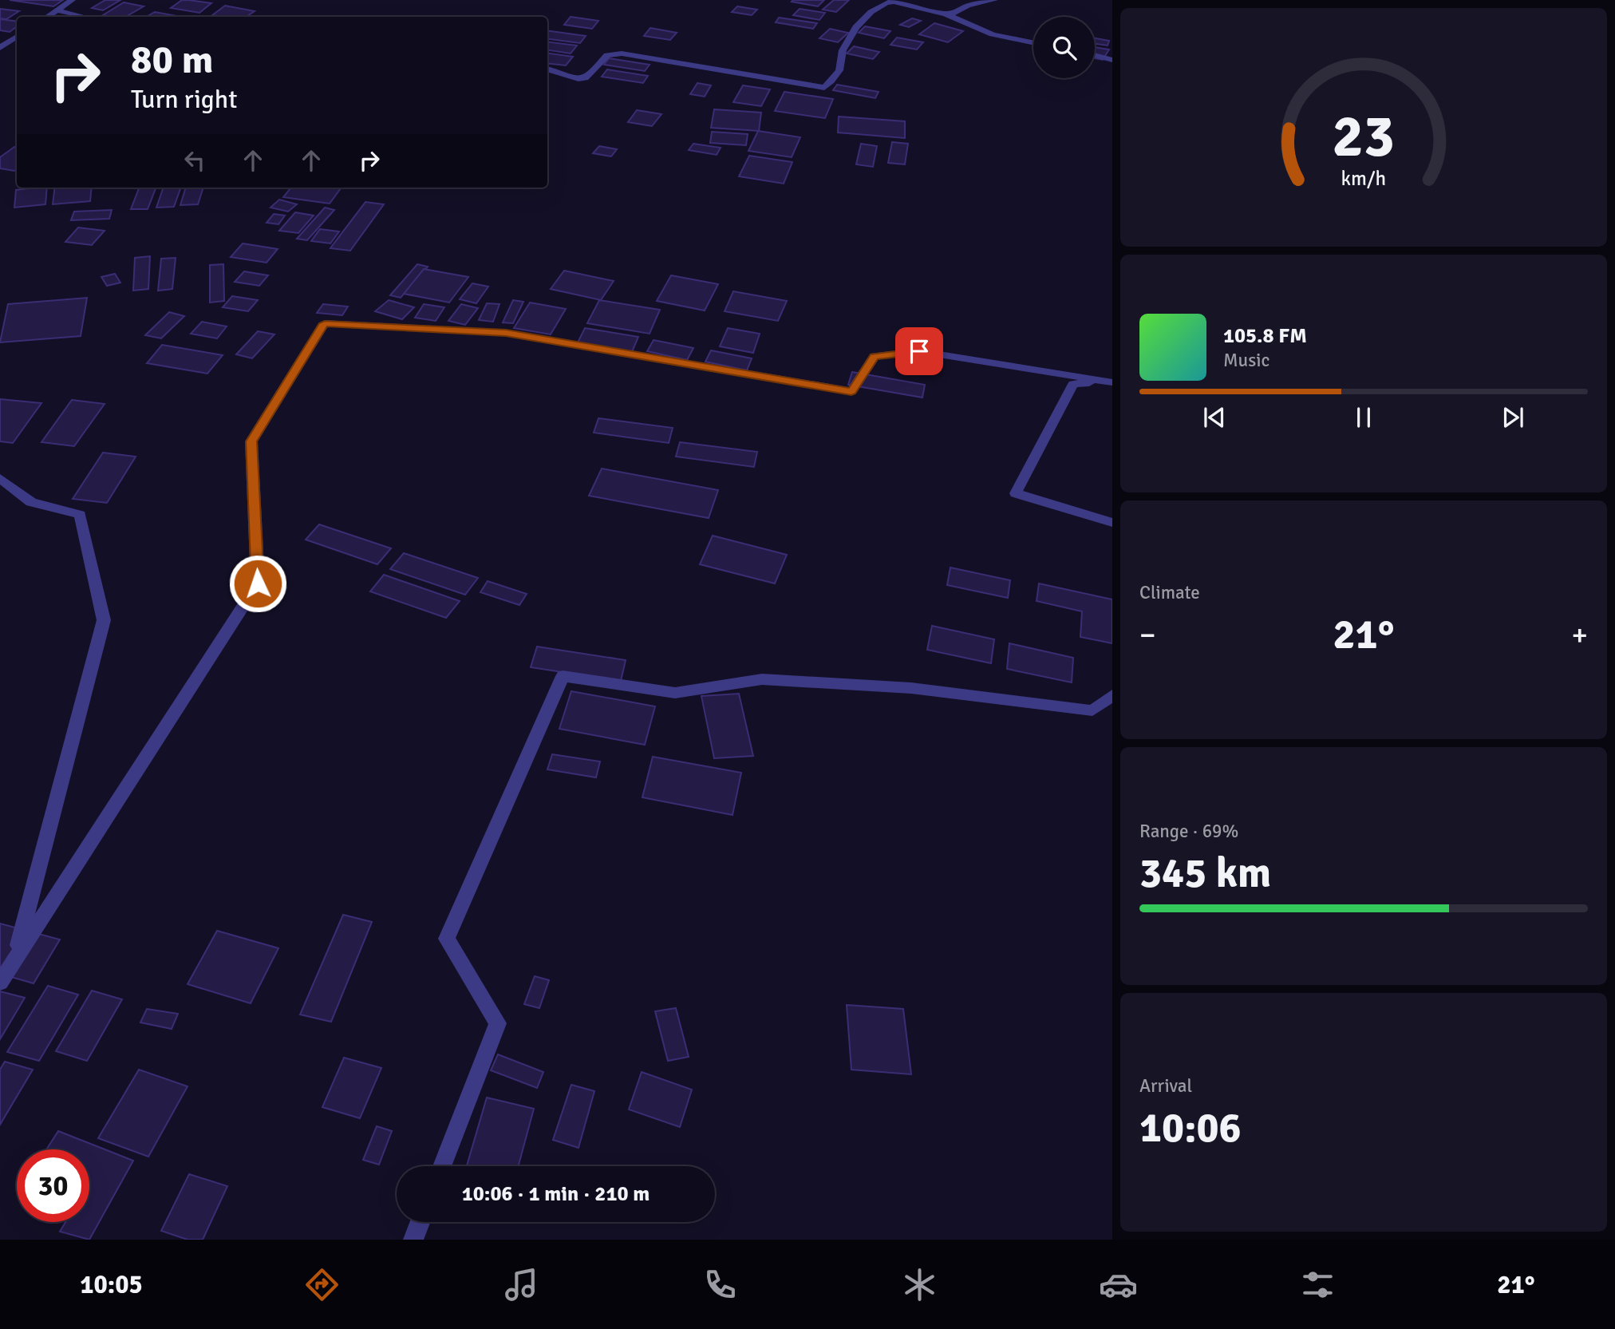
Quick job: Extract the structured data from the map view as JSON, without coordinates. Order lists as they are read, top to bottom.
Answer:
{
  "page": {
    "turn": ["80 m", "Turn right"],
    "song": ["105.8 FM", "Music"],
    "tile": [
      "Climate",
      ["Range · 69%", "345 km"],
      ["Arrival", "10:06"]
    ],
    "heat": ["−", "21°", "+"],
    "limit": "30",
    "trip": "10:06 · 1 min · 210 m",
    "tabs": ["10:05", "21°"],
    "gauge": ["23", "km/h"]
  }
}
